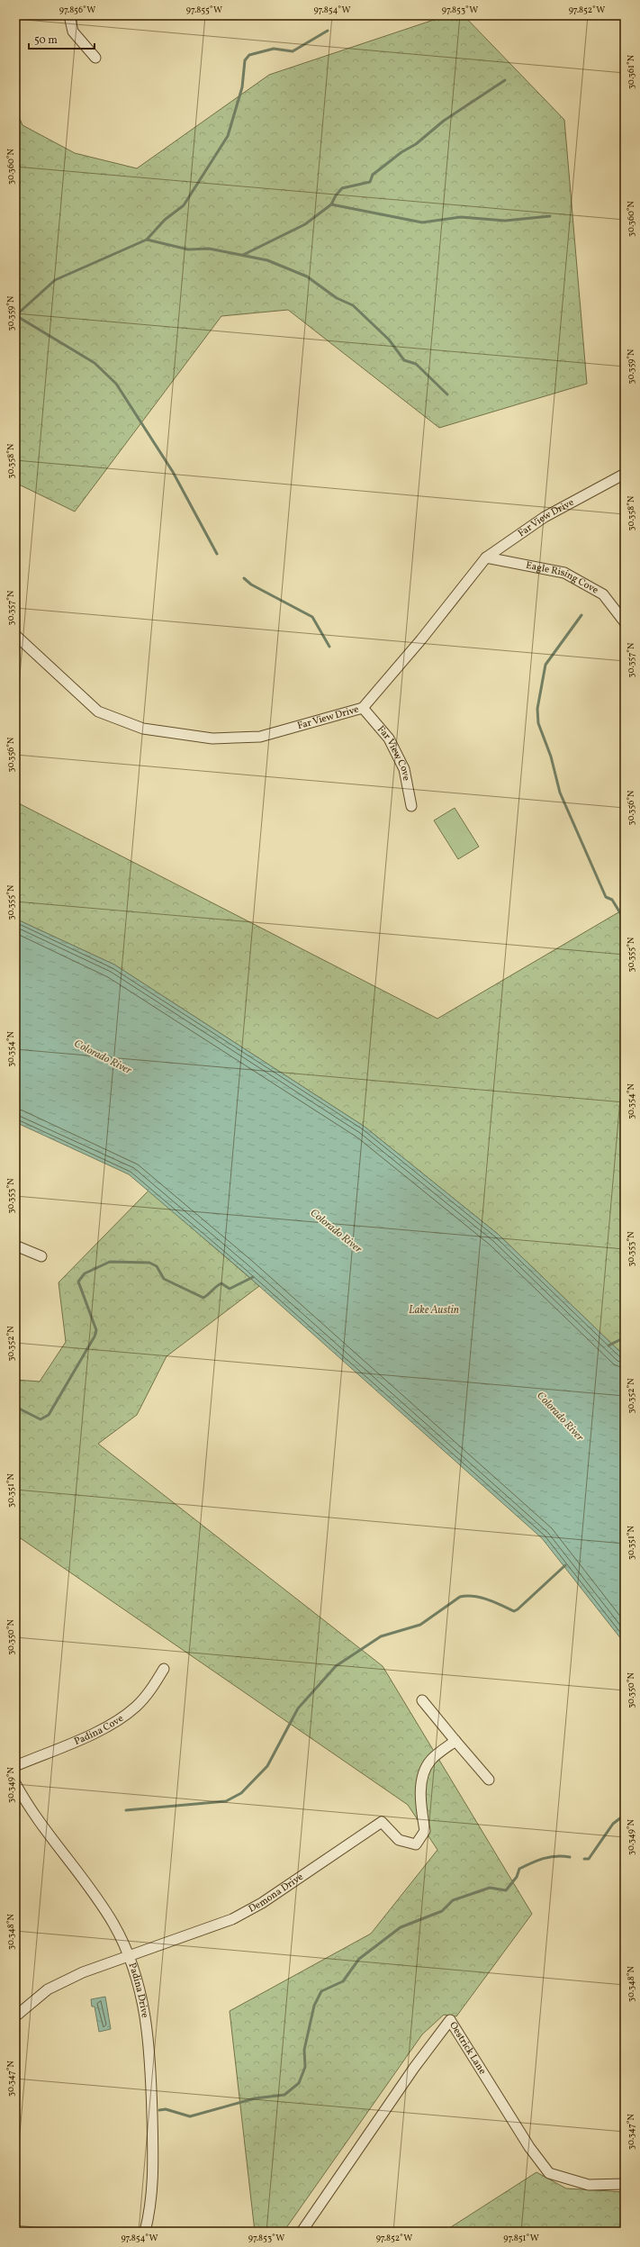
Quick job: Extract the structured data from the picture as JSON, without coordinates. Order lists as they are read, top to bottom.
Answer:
{
  "streets": {
    "street": [
      "Far View Drive",
      "Eagle Rising Cove",
      "Far View Cove",
      "Padina Cove",
      "Demona Drive",
      "Padina Drive",
      "Oestrick Lane"
    ]
  },
  "crossings": [
    ["Far View Drive", "Eagle Rising Cove"],
    ["Far View Drive", "Far View Cove"],
    ["Demona Drive", "Padina Drive"]
  ],
  "water": ["Colorado River", "Lake Austin"],
  "scale_bar": "50 m",
  "coordinates": [
    "97.856°W",
    "97.855°W",
    "97.854°W",
    "97.853°W",
    "97.852°W",
    "30.361°N",
    "30.360°N",
    "30.359°N",
    "30.358°N",
    "30.357°N",
    "30.356°N",
    "30.355°N",
    "30.354°N",
    "30.353°N",
    "30.352°N",
    "30.351°N",
    "30.350°N",
    "30.349°N",
    "30.348°N",
    "30.347°N",
    "97.851°W"
  ]
}
